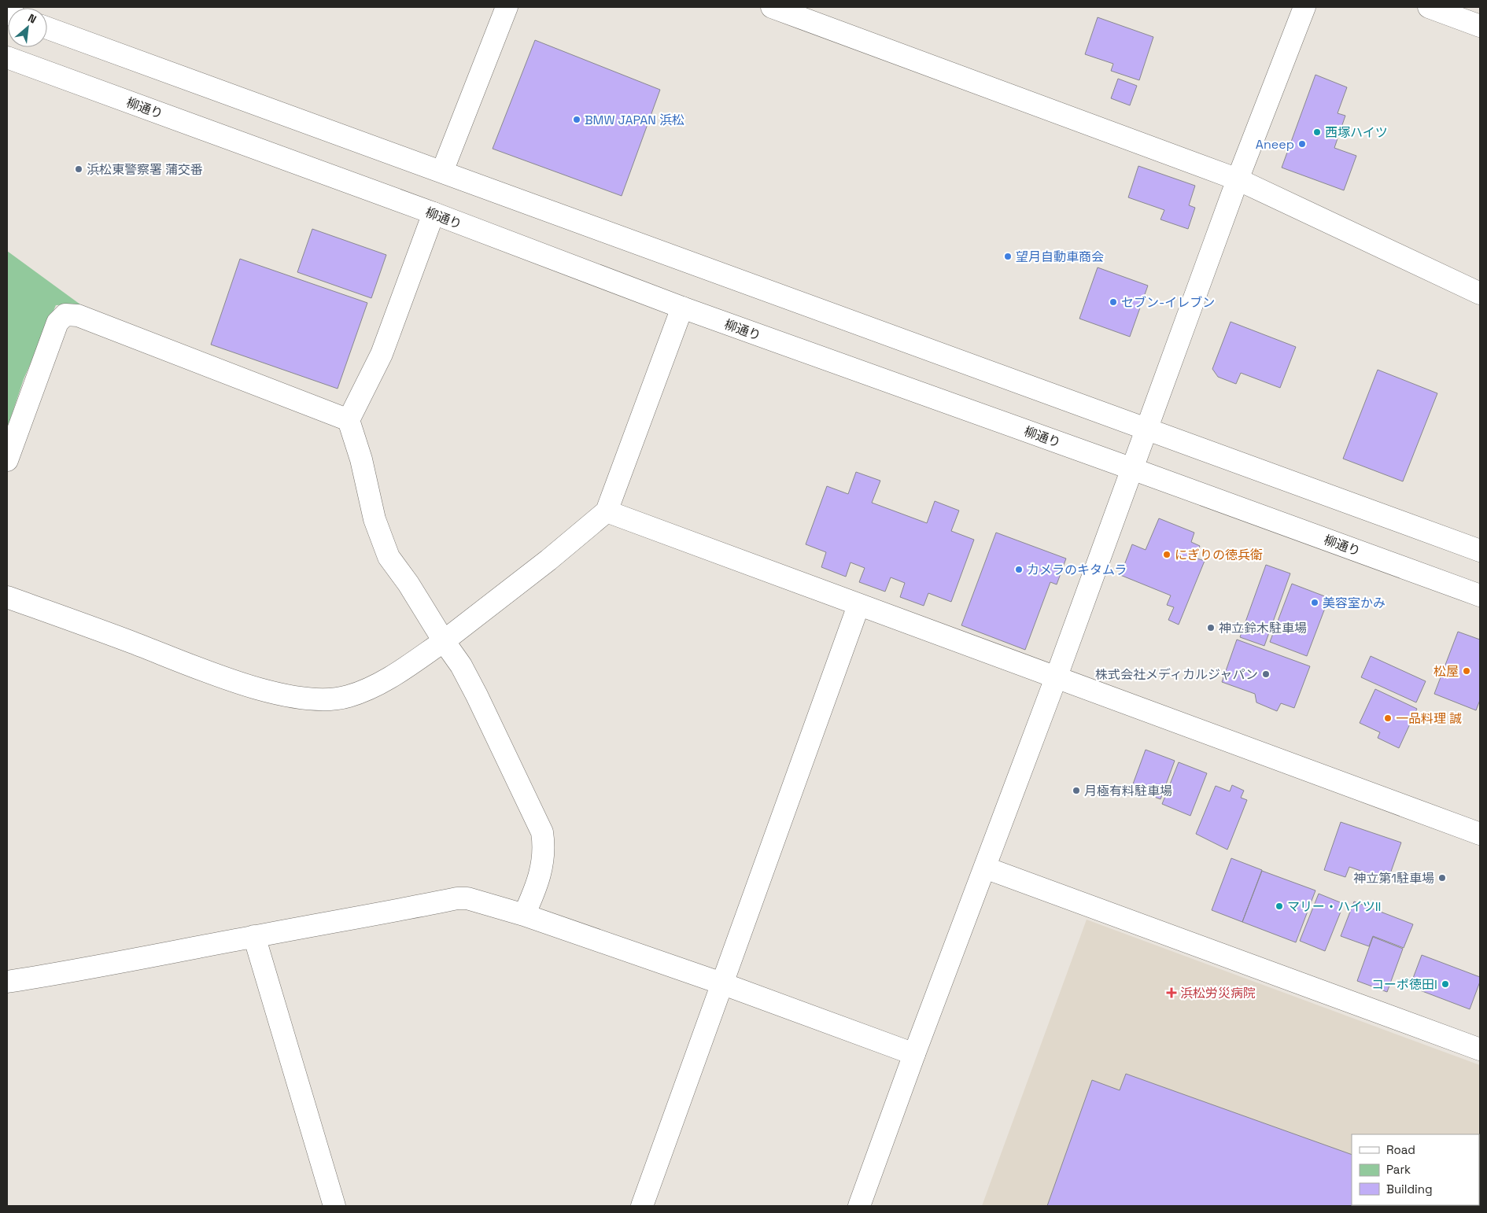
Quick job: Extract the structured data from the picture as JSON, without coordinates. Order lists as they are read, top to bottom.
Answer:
{
  "streets": {
    "street": ["柳通り"]
  },
  "places": {
    "other": [
      "BMW JAPAN 浜松",
      "西塚ハイツ",
      "Aneep",
      "浜松東警察署 蒲交番",
      "望月自動車商会",
      "セブン-イレブン",
      "にぎりの徳兵衛",
      "カメラのキタムラ",
      "美容室かみ",
      "神立鈴木駐車場",
      "松屋",
      "株式会社メディカルジャパン",
      "一品料理 誠",
      "月極有料駐車場",
      "神立第1駐車場",
      "マリー・ハイツII",
      "コーポ徳田I"
    ],
    "health": ["浜松労災病院"]
  },
  "legend": ["Road", "Park", "Building"],
  "north": "top right"
}
